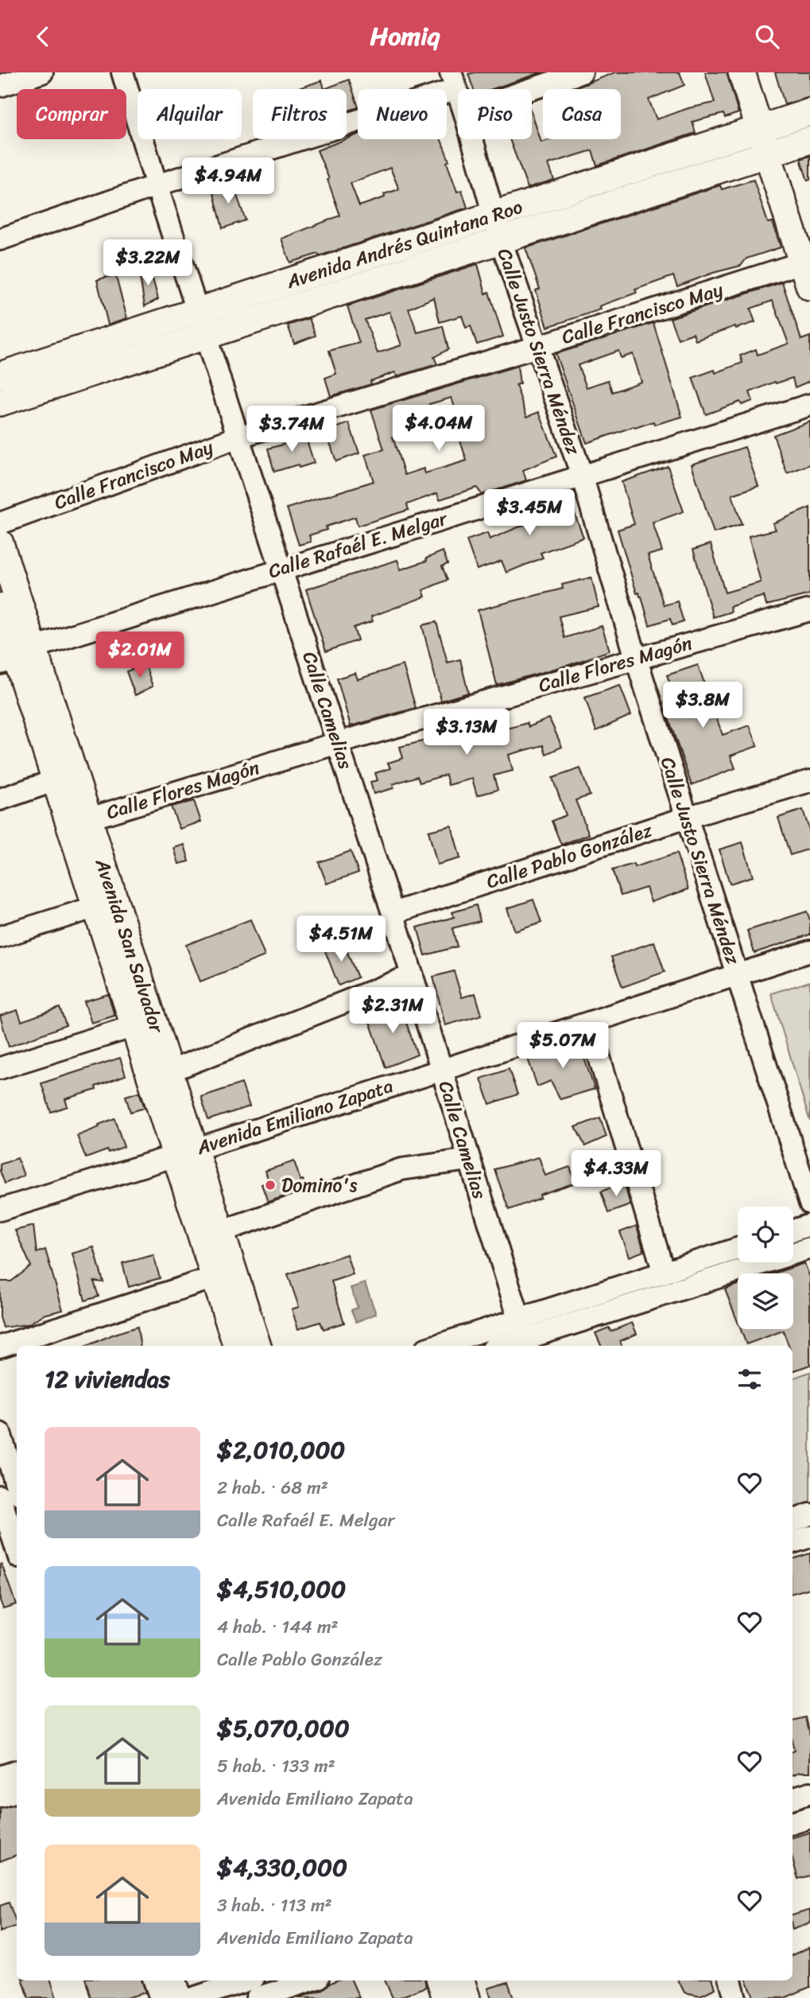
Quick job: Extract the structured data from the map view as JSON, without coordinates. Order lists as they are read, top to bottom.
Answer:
{
  "streets": {
    "main road": ["Avenida Andrés Quintana Roo", "Avenida San Salvador"],
    "street": [
      "Calle Francisco May",
      "Calle Justo Sierra Méndez",
      "Calle Rafaél E. Melgar",
      "Calle Flores Magón",
      "Calle Camelias",
      "Calle Pablo González",
      "Avenida Emiliano Zapata"
    ]
  },
  "crossings": [
    ["Avenida Andrés Quintana Roo", "Calle Justo Sierra Méndez"],
    ["Avenida Andrés Quintana Roo", "Calle Camelias"],
    ["Calle Francisco May", "Calle Justo Sierra Méndez"],
    ["Calle Francisco May", "Calle Camelias"],
    ["Calle Justo Sierra Méndez", "Calle Rafaél E. Melgar"],
    ["Calle Justo Sierra Méndez", "Calle Flores Magón"],
    ["Calle Justo Sierra Méndez", "Calle Pablo González"],
    ["Calle Justo Sierra Méndez", "Avenida Emiliano Zapata"],
    ["Calle Rafaél E. Melgar", "Calle Camelias"],
    ["Calle Rafaél E. Melgar", "Avenida San Salvador"],
    ["Calle Flores Magón", "Calle Camelias"],
    ["Calle Flores Magón", "Avenida San Salvador"],
    ["Calle Camelias", "Calle Pablo González"],
    ["Calle Camelias", "Avenida Emiliano Zapata"],
    ["Avenida San Salvador", "Avenida Emiliano Zapata"]
  ],
  "places": ["Domino's"],
  "page": {
    "header": "Homiq",
    "chip": [
      "Comprar",
      "Alquilar",
      "Filtros",
      "Nuevo",
      "Piso",
      "Casa"
    ],
    "price": [
      "$4.94M",
      "$3.22M",
      "$4.04M",
      "$3.74M",
      "$3.45M",
      "$2.01M",
      "$3.8M",
      "$3.13M",
      "$4.51M",
      "$2.31M",
      "$5.07M",
      "$4.33M"
    ],
    "heading": "12 viviendas",
    "list": [
      {
        "name": "$2,010,000",
        "note": "2 hab. · 68 m² · Calle Rafaél E. Melgar"
      },
      {
        "name": "$4,510,000",
        "note": "4 hab. · 144 m² · Calle Pablo González"
      },
      {
        "name": "$5,070,000",
        "note": "5 hab. · 133 m² · Avenida Emiliano Zapata"
      },
      {
        "name": "$4,330,000",
        "note": "3 hab. · 113 m² · Avenida Emiliano Zapata"
      }
    ]
  }
}
